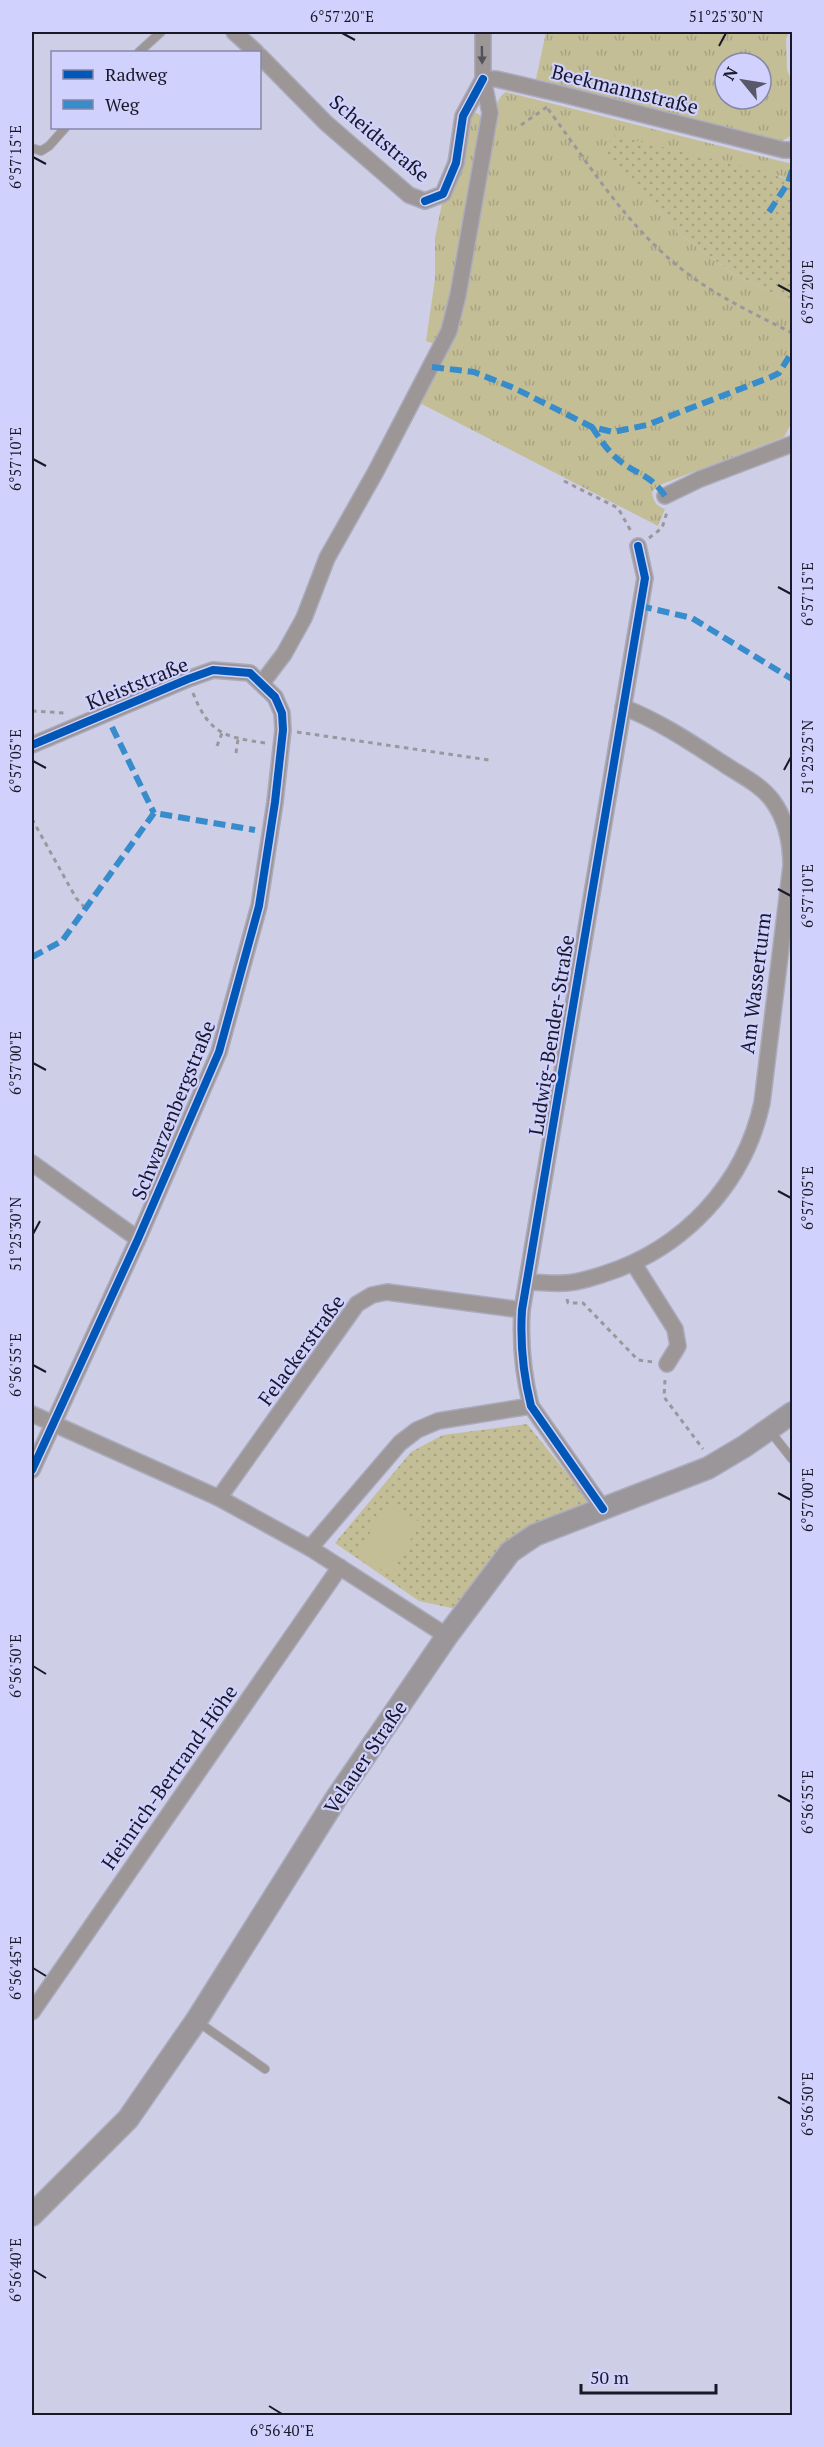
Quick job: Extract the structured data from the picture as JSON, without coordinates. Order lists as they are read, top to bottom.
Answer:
{
  "streets": {
    "main road": ["Velauer Straße"],
    "street": [
      "Beekmannstraße",
      "Scheidtstraße",
      "Kleiststraße",
      "Am Wasserturm",
      "Ludwig-Bender-Straße",
      "Schwarzenbergstraße",
      "Felackerstraße",
      "Heinrich-Bertrand-Höhe"
    ]
  },
  "crossings": [
    ["Beekmannstraße", "Scheidtstraße"],
    ["Kleiststraße", "Schwarzenbergstraße"],
    ["Am Wasserturm", "Ludwig-Bender-Straße"],
    ["Ludwig-Bender-Straße", "Felackerstraße"],
    ["Ludwig-Bender-Straße", "Velauer Straße"]
  ],
  "legend": ["Radweg", "Weg"],
  "scale_bar": "50 m",
  "north": "top left",
  "coordinates": [
    "6°57'20\"E",
    "51°25'30\"N",
    "6°57'15\"E",
    "6°57'10\"E",
    "51°25'25\"N",
    "6°57'05\"E",
    "6°57'00\"E",
    "6°56'55\"E",
    "6°56'50\"E",
    "6°56'45\"E",
    "6°56'40\"E"
  ]
}
